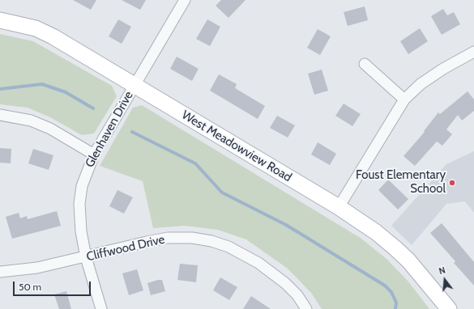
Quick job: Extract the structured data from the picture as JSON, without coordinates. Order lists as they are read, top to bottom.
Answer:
{
  "streets": {
    "street": ["Glenhaven Drive", "West Meadowview Road", "Cliffwood Drive"]
  },
  "crossings": [
    ["Glenhaven Drive", "West Meadowview Road"],
    ["Glenhaven Drive", "Cliffwood Drive"]
  ],
  "places": ["Foust Elementary School"],
  "scale_bar": "50 m",
  "north": "top"
}
